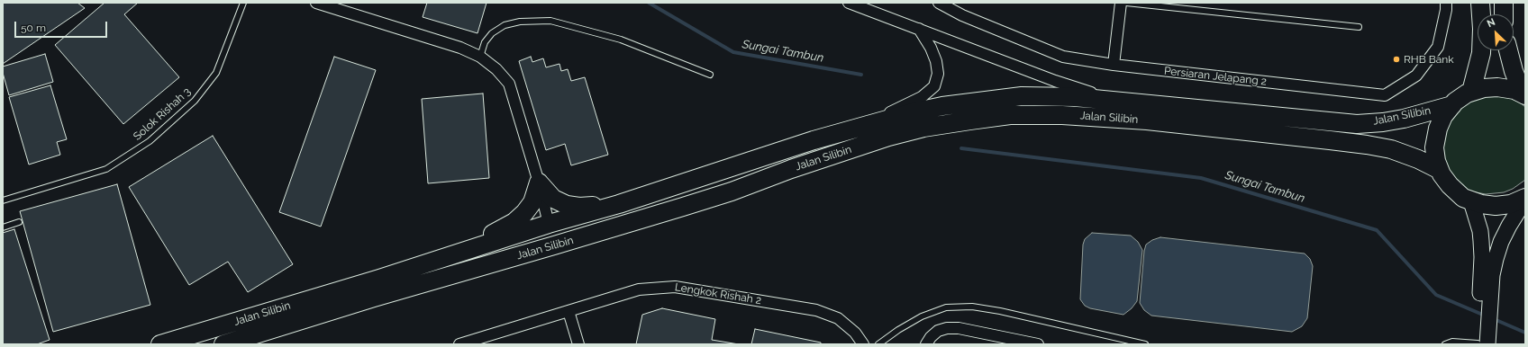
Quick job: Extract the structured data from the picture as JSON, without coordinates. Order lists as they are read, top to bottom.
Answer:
{
  "streets": {
    "main road": ["Jalan Silibin"],
    "street": ["Persiaran Jelapang 2", "Lengkok Rishah 2"],
    "lane": ["Solok Rishah 3"]
  },
  "water": ["Sungai Tambun"],
  "places": ["RHB Bank"],
  "scale_bar": "50 m",
  "north": "top left"
}
